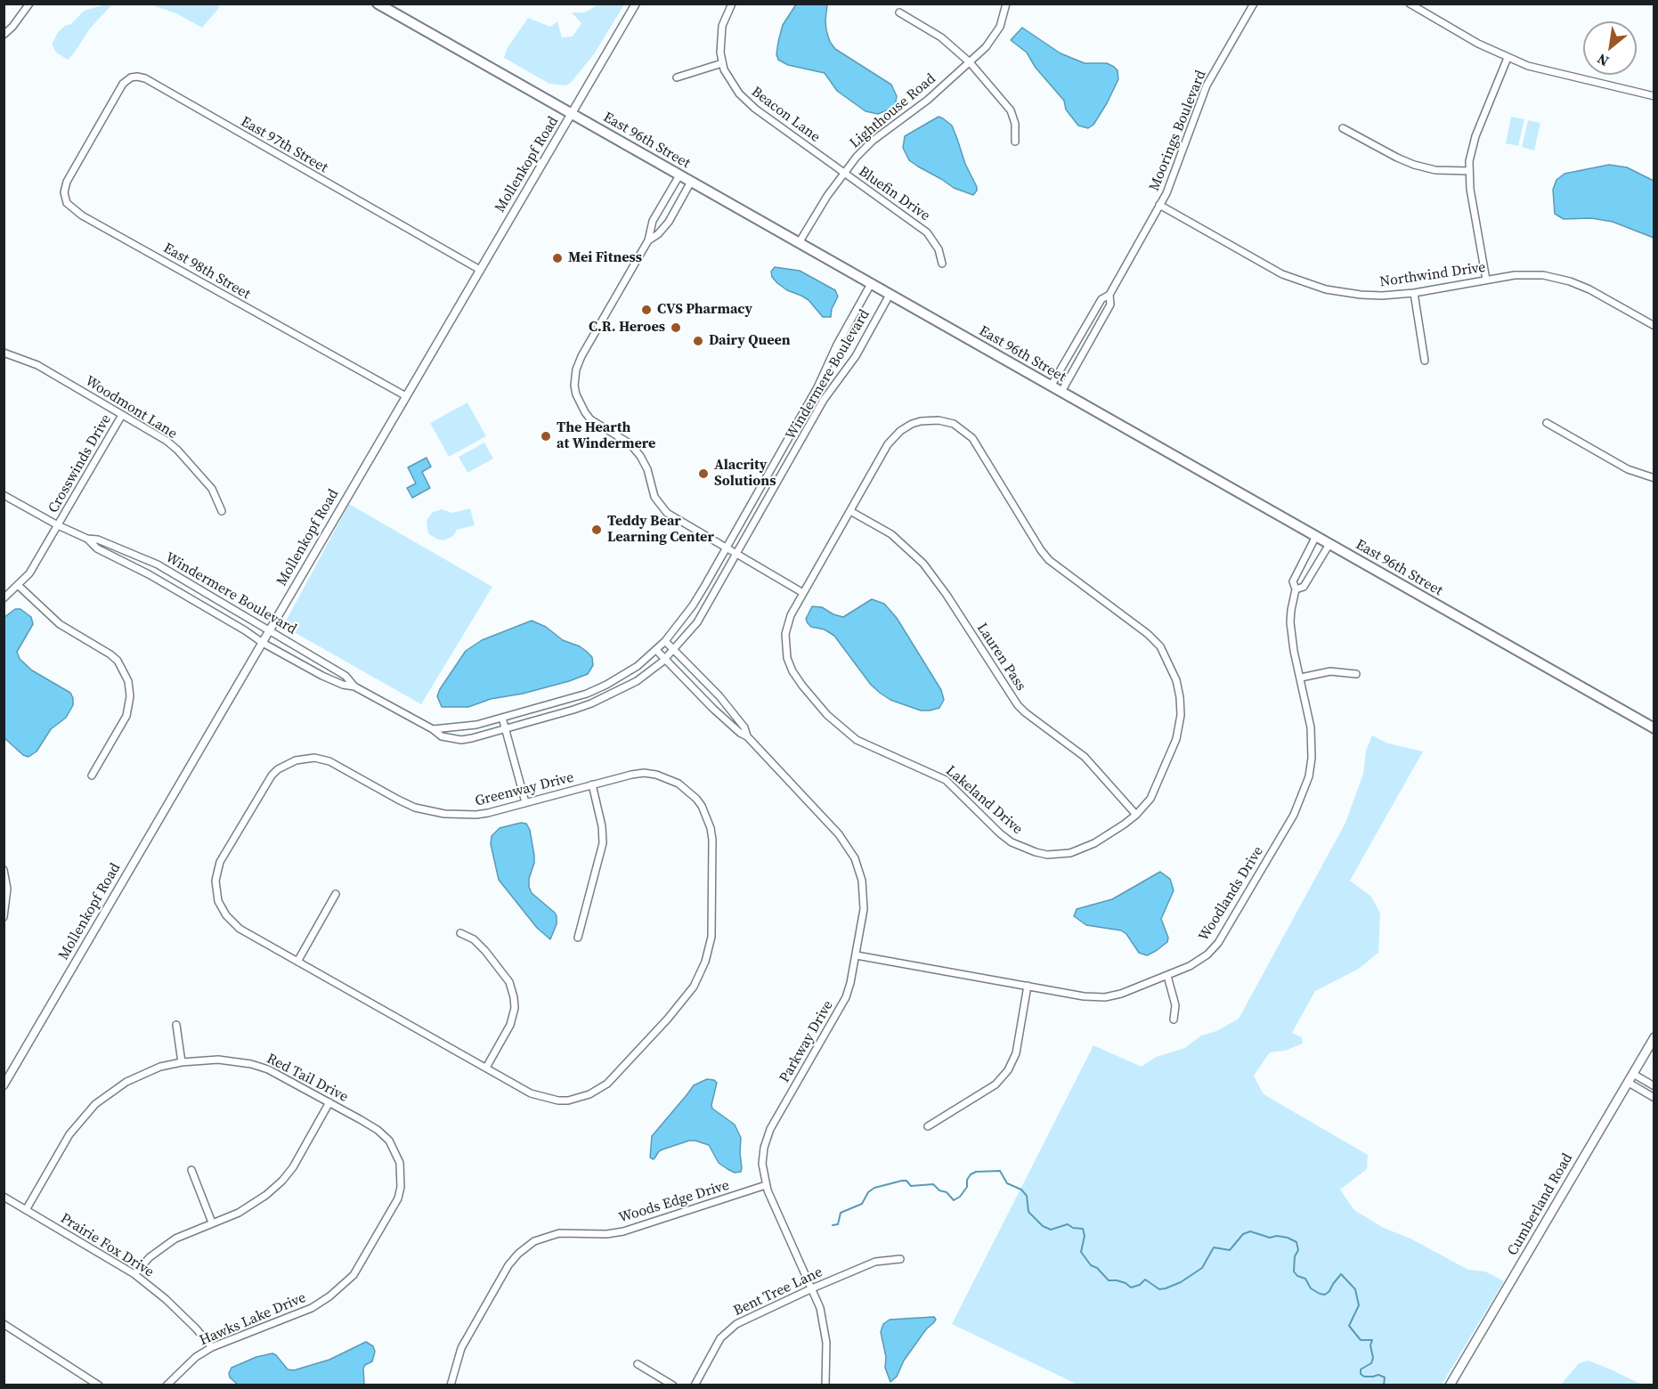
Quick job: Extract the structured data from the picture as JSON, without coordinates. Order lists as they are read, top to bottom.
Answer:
{
  "streets": {
    "main road": ["East 96th Street", "Cumberland Road"],
    "street": [
      "Lighthouse Road",
      "Beacon Lane",
      "Moorings Boulevard",
      "East 97th Street",
      "Mollenkopf Road",
      "Bluefin Drive",
      "East 98th Street",
      "Northwind Drive",
      "Windermere Boulevard",
      "Woodmont Lane",
      "Crosswinds Drive",
      "Lauren Pass",
      "Greenway Drive",
      "Lakeland Drive",
      "Woodlands Drive",
      "Parkway Drive",
      "Red Tail Drive",
      "Woods Edge Drive",
      "Prairie Fox Drive",
      "Bent Tree Lane",
      "Hawks Lake Drive"
    ]
  },
  "crossings": [
    ["Lighthouse Road", "Beacon Lane"],
    ["Lighthouse Road", "East 96th Street"],
    ["Lighthouse Road", "Bluefin Drive"],
    ["Beacon Lane", "Bluefin Drive"],
    ["Moorings Boulevard", "East 96th Street"],
    ["Moorings Boulevard", "Northwind Drive"],
    ["East 96th Street", "Mollenkopf Road"],
    ["East 96th Street", "Windermere Boulevard"],
    ["East 96th Street", "Woodlands Drive"],
    ["East 97th Street", "Mollenkopf Road"],
    ["East 97th Street", "East 98th Street"],
    ["Mollenkopf Road", "East 98th Street"],
    ["Mollenkopf Road", "Windermere Boulevard"],
    ["Windermere Boulevard", "Crosswinds Drive"],
    ["Windermere Boulevard", "Parkway Drive"],
    ["Woodmont Lane", "Crosswinds Drive"],
    ["Lauren Pass", "Lakeland Drive"],
    ["Woodlands Drive", "Parkway Drive"],
    ["Parkway Drive", "Woods Edge Drive"],
    ["Parkway Drive", "Bent Tree Lane"],
    ["Red Tail Drive", "Prairie Fox Drive"],
    ["Red Tail Drive", "Hawks Lake Drive"],
    ["Prairie Fox Drive", "Hawks Lake Drive"]
  ],
  "places": [
    "Mei Fitness",
    "CVS Pharmacy",
    "C.R. Heroes",
    "Dairy Queen",
    "The Hearth at Windermere",
    "Alacrity Solutions",
    "Teddy Bear Learning Center"
  ],
  "north": "bottom left"
}
